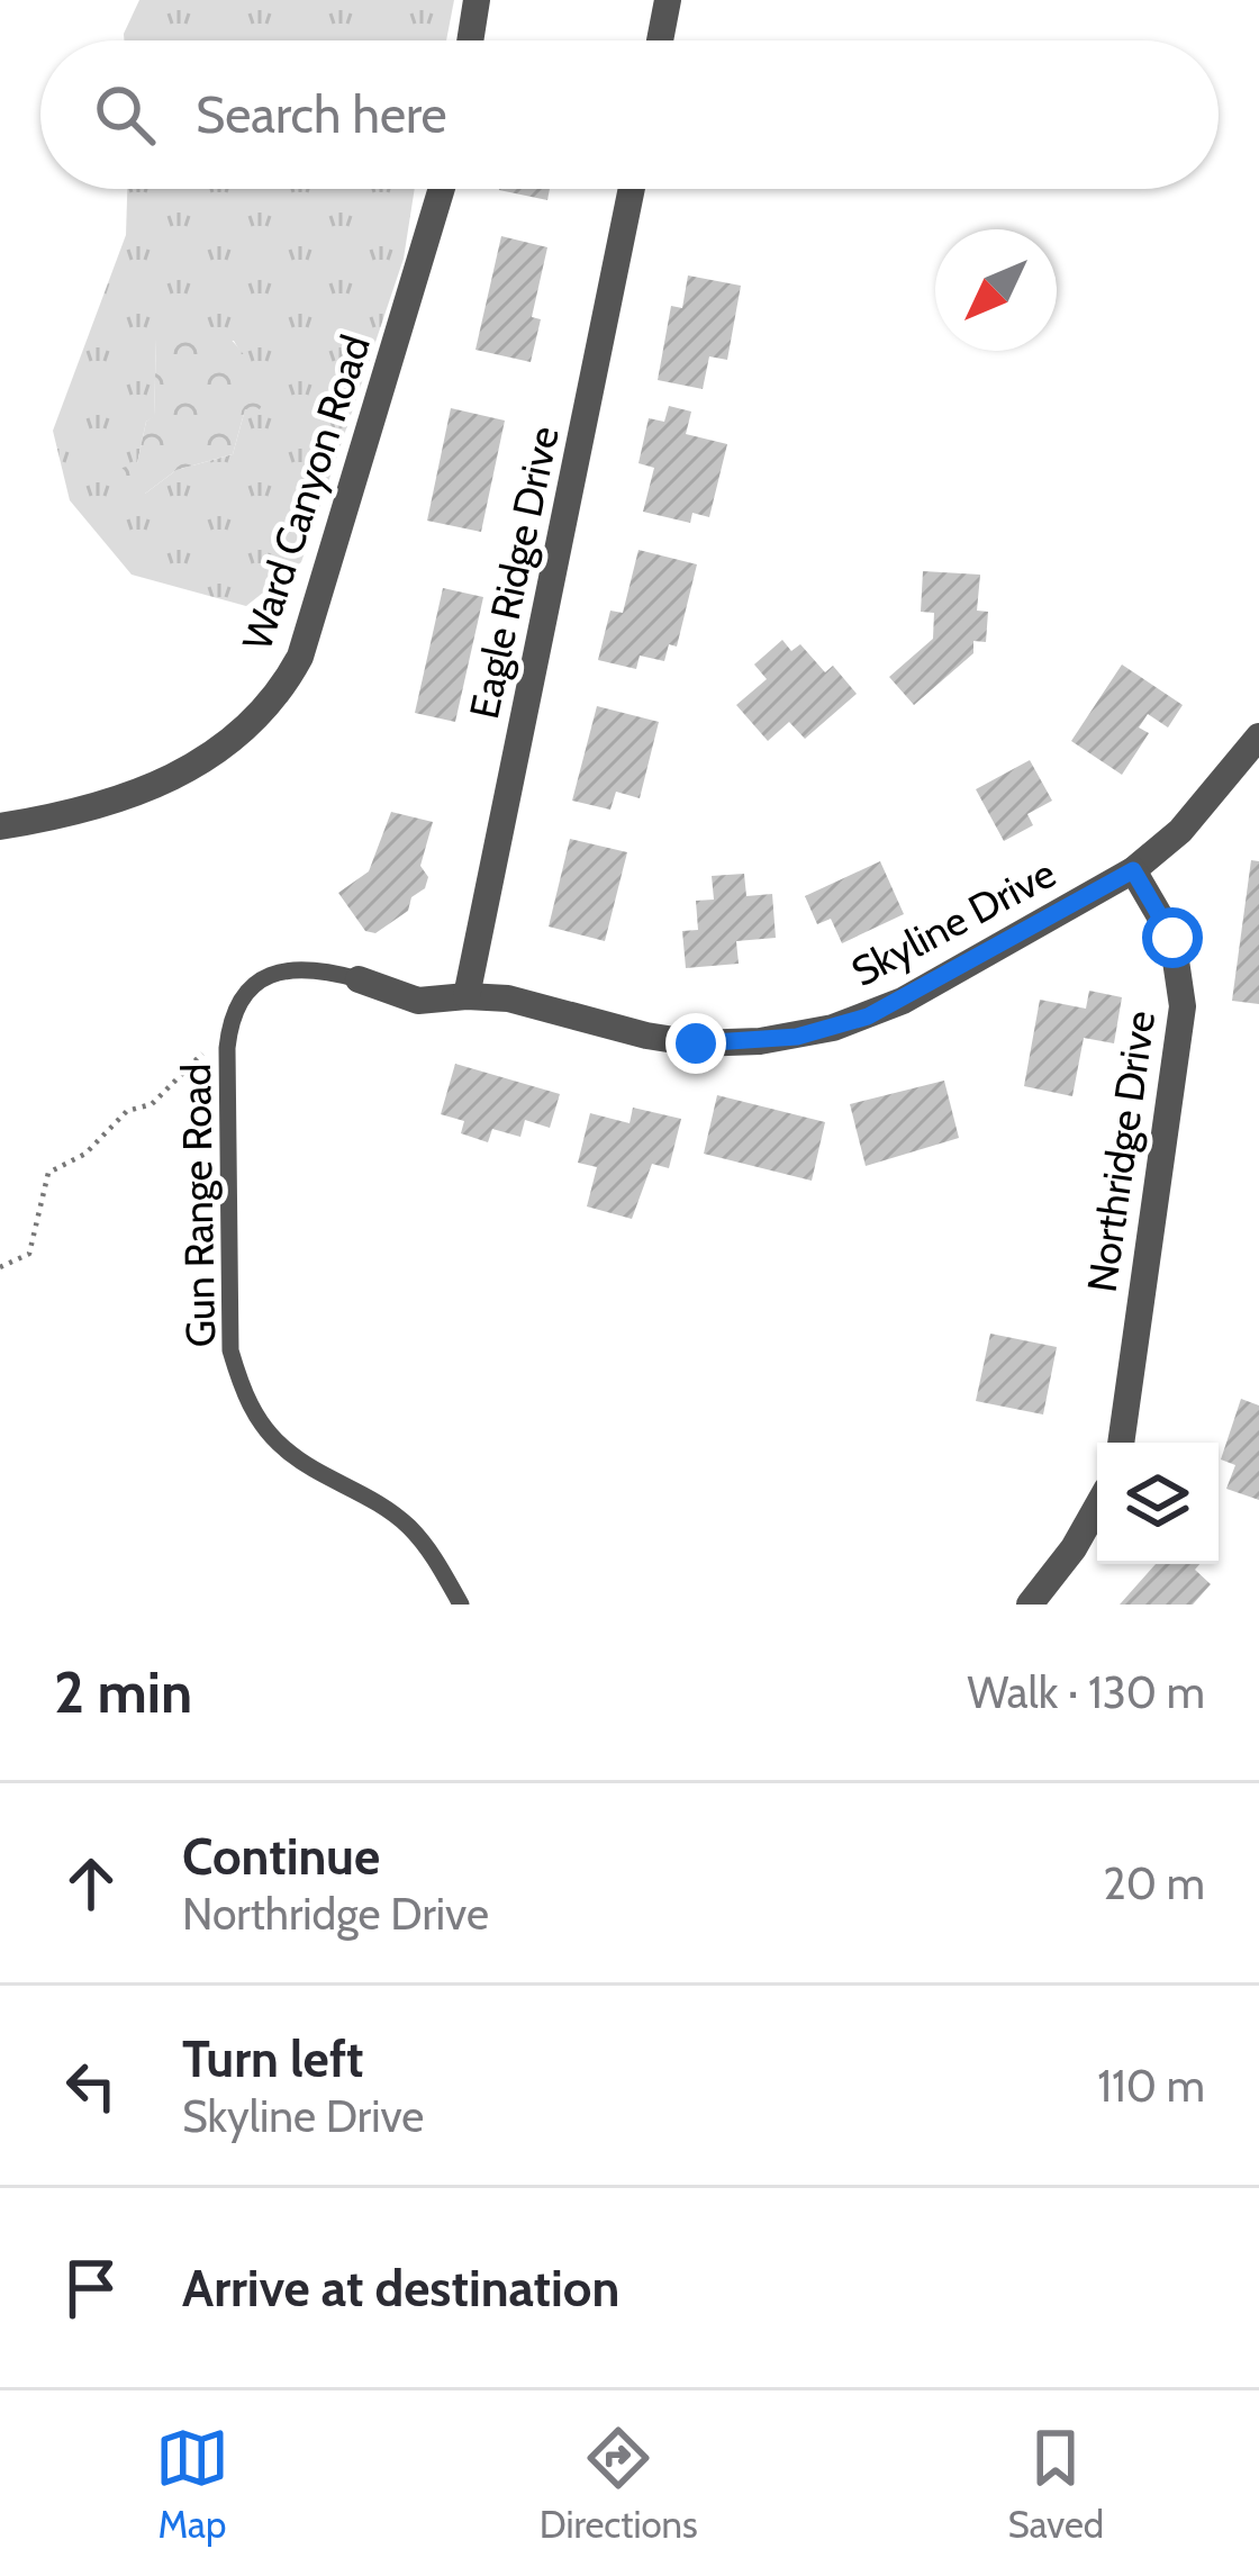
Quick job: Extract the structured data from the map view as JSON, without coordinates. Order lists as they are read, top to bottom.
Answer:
{
  "streets": {
    "street": [
      "Ward Canyon Road",
      "Eagle Ridge Drive",
      "Skyline Drive",
      "Northridge Drive"
    ],
    "lane": ["Gun Range Road"]
  },
  "crossings": [
    ["Eagle Ridge Drive", "Skyline Drive"],
    ["Skyline Drive", "Northridge Drive"],
    ["Skyline Drive", "Gun Range Road"]
  ],
  "north": "bottom left",
  "page": {
    "search": "Search here",
    "heading": ["2 min", "Walk · 130 m"],
    "list": [
      ["Continue", "Northridge Drive", "20 m"],
      ["Turn left", "Skyline Drive", "110 m"],
      "Arrive at destination"
    ],
    "nav": ["Map", "Directions", "Saved"]
  }
}
